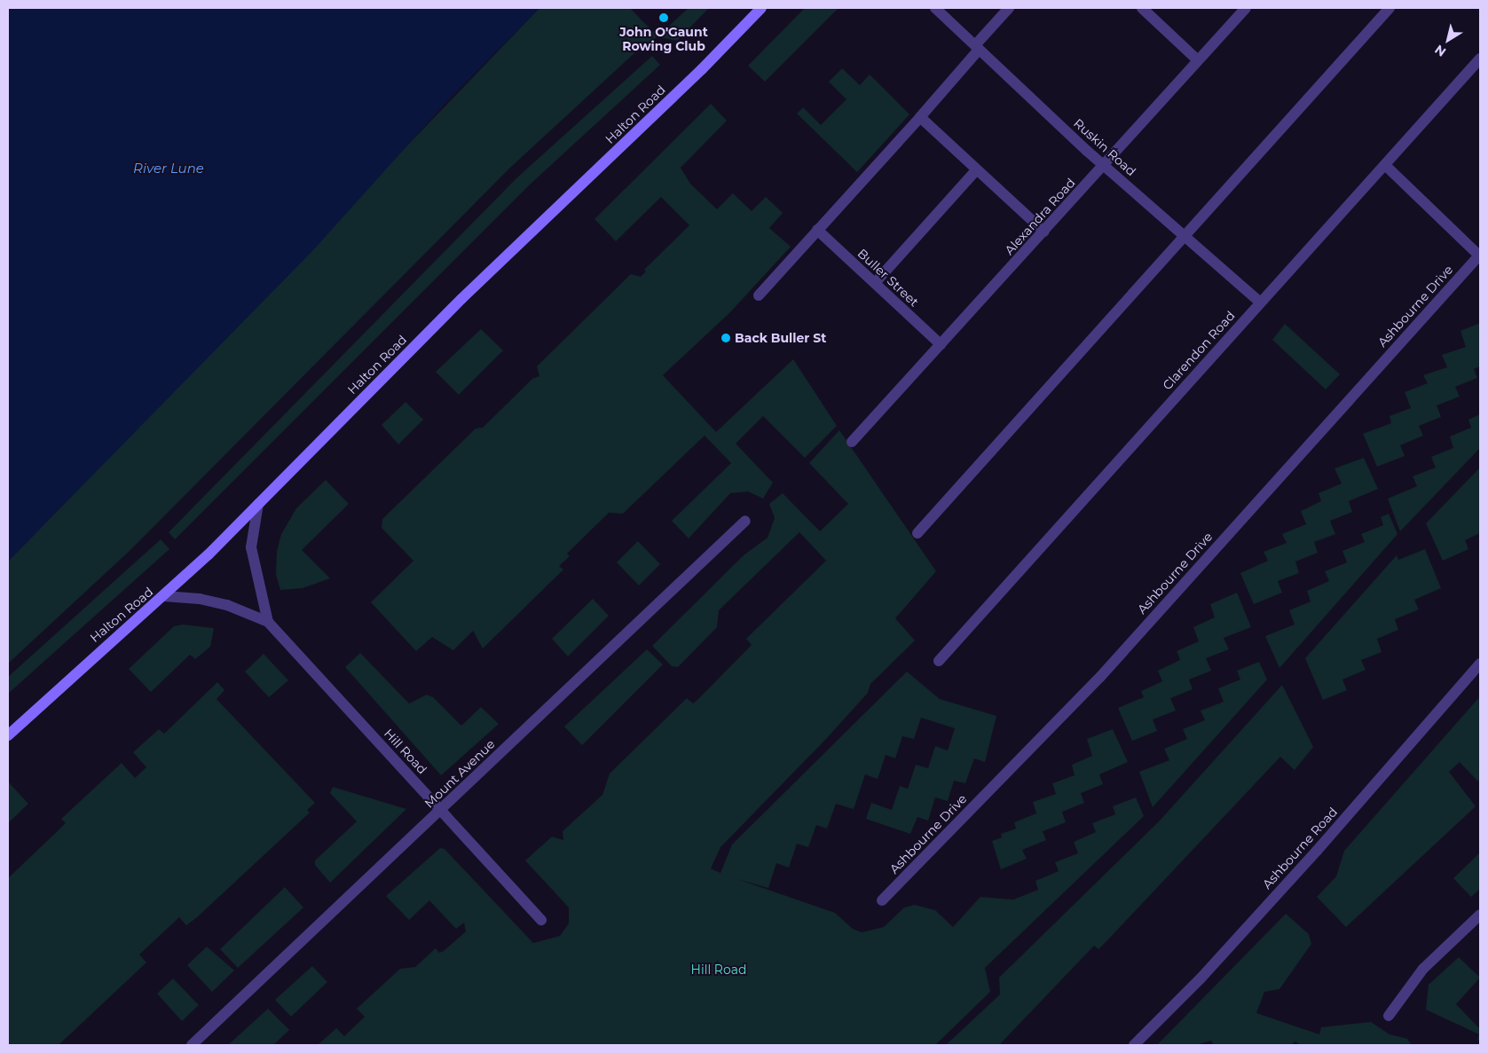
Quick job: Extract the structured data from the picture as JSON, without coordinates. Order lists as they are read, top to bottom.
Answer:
{
  "streets": {
    "street": [
      "Halton Road",
      "Ruskin Road",
      "Alexandra Road",
      "Buller Street",
      "Ashbourne Drive",
      "Clarendon Road",
      "Hill Road",
      "Mount Avenue",
      "Ashbourne Road"
    ]
  },
  "crossings": [
    ["Halton Road", "Hill Road"],
    ["Ruskin Road", "Alexandra Road"],
    ["Ruskin Road", "Clarendon Road"],
    ["Alexandra Road", "Buller Street"],
    ["Ashbourne Drive", "Clarendon Road"],
    ["Hill Road", "Mount Avenue"]
  ],
  "water": ["River Lune"],
  "parks": ["Hill Road"],
  "places": ["John O'Gaunt Rowing Club", "Back Buller St"],
  "north": "bottom left"
}
